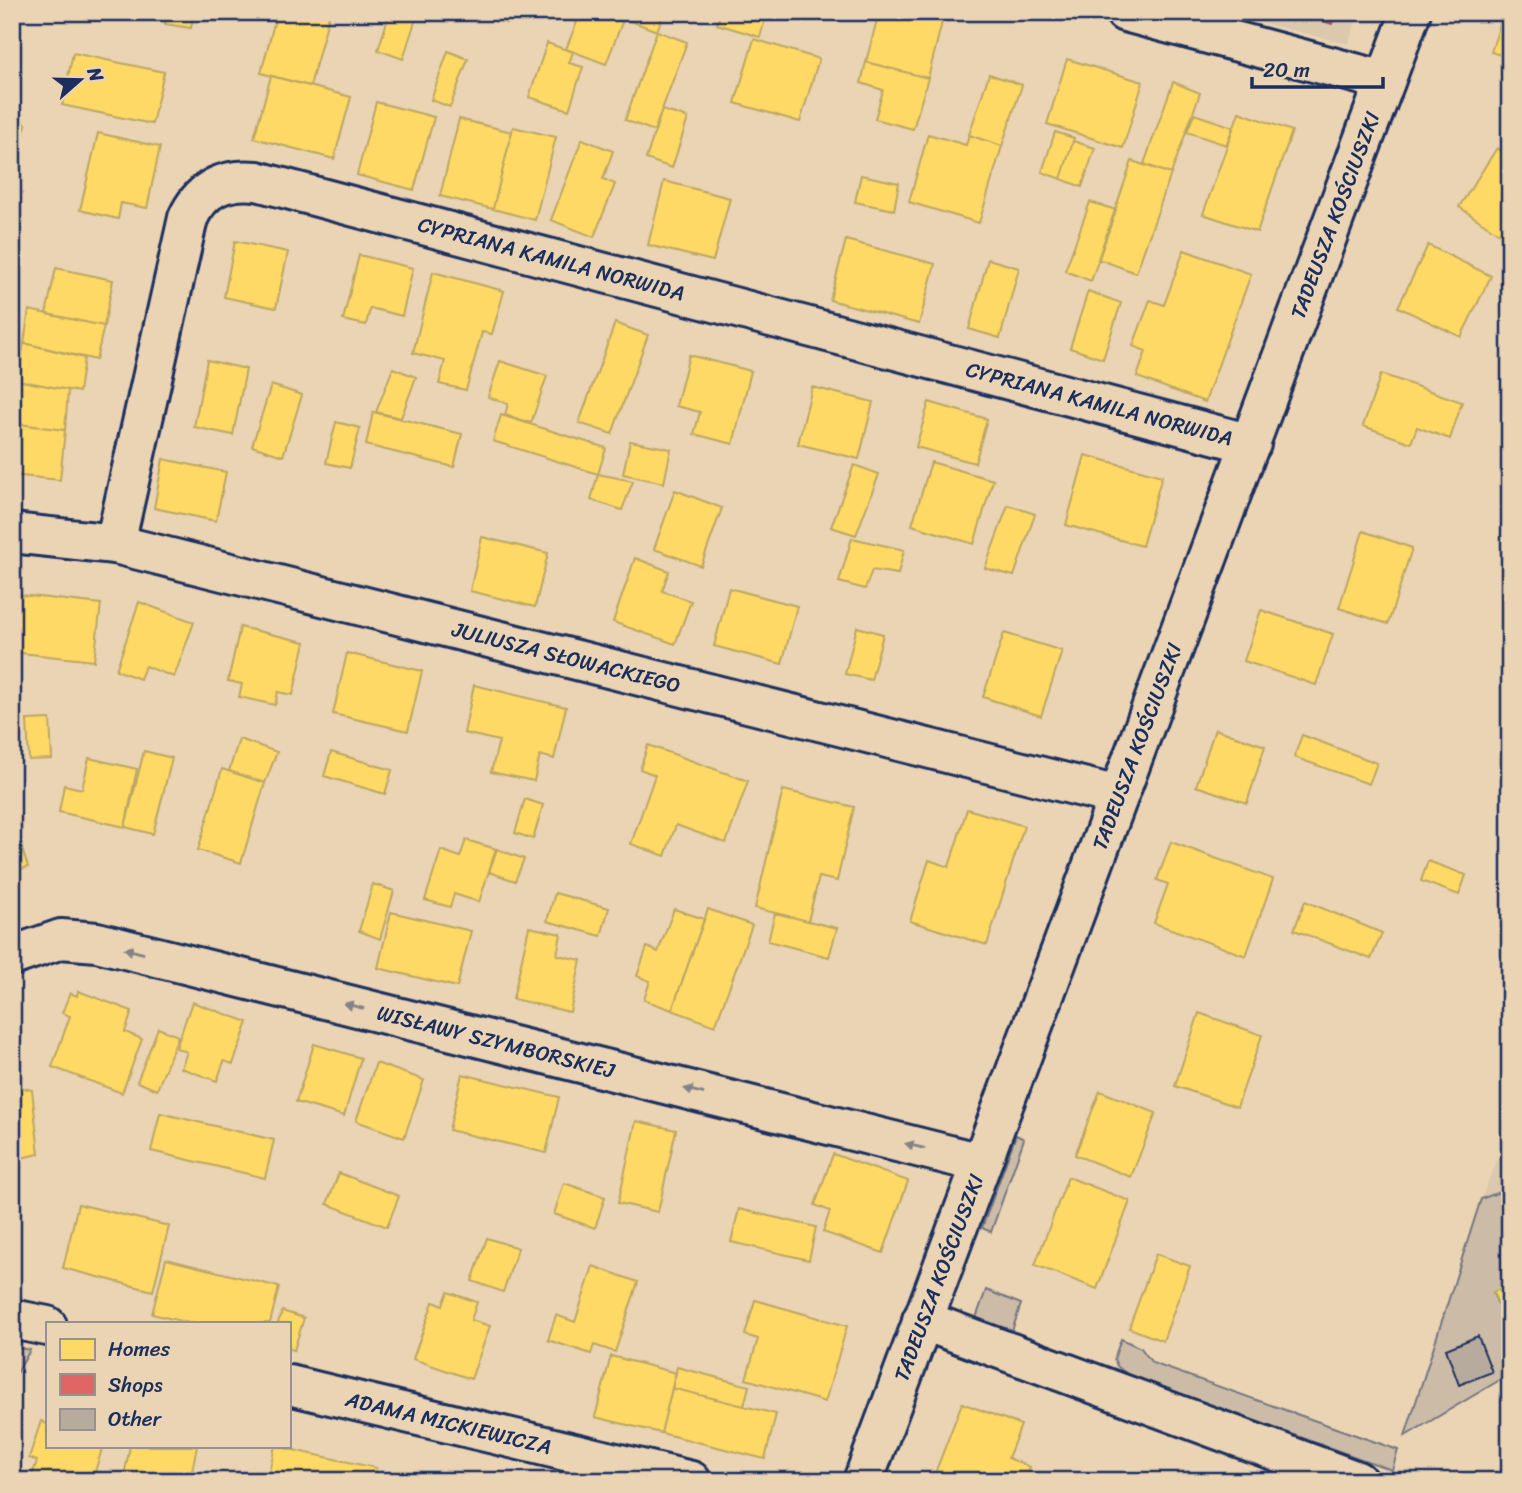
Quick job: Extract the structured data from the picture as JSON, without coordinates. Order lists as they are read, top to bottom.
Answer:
{
  "streets": {
    "street": [
      "TADEUSZA KOŚCIUSZKI",
      "CYPRIANA KAMILA NORWIDA",
      "JULIUSZA SŁOWACKIEGO",
      "WISŁAWY SZYMBORSKIEJ",
      "ADAMA MICKIEWICZA"
    ]
  },
  "crossings": [
    ["TADEUSZA KOŚCIUSZKI", "CYPRIANA KAMILA NORWIDA"],
    ["TADEUSZA KOŚCIUSZKI", "JULIUSZA SŁOWACKIEGO"],
    ["TADEUSZA KOŚCIUSZKI", "WISŁAWY SZYMBORSKIEJ"],
    ["CYPRIANA KAMILA NORWIDA", "JULIUSZA SŁOWACKIEGO"]
  ],
  "one_way": ["WISŁAWY SZYMBORSKIEJ"],
  "legend": ["Homes", "Shops", "Other"],
  "scale_bar": "20 m",
  "north": "right"
}
